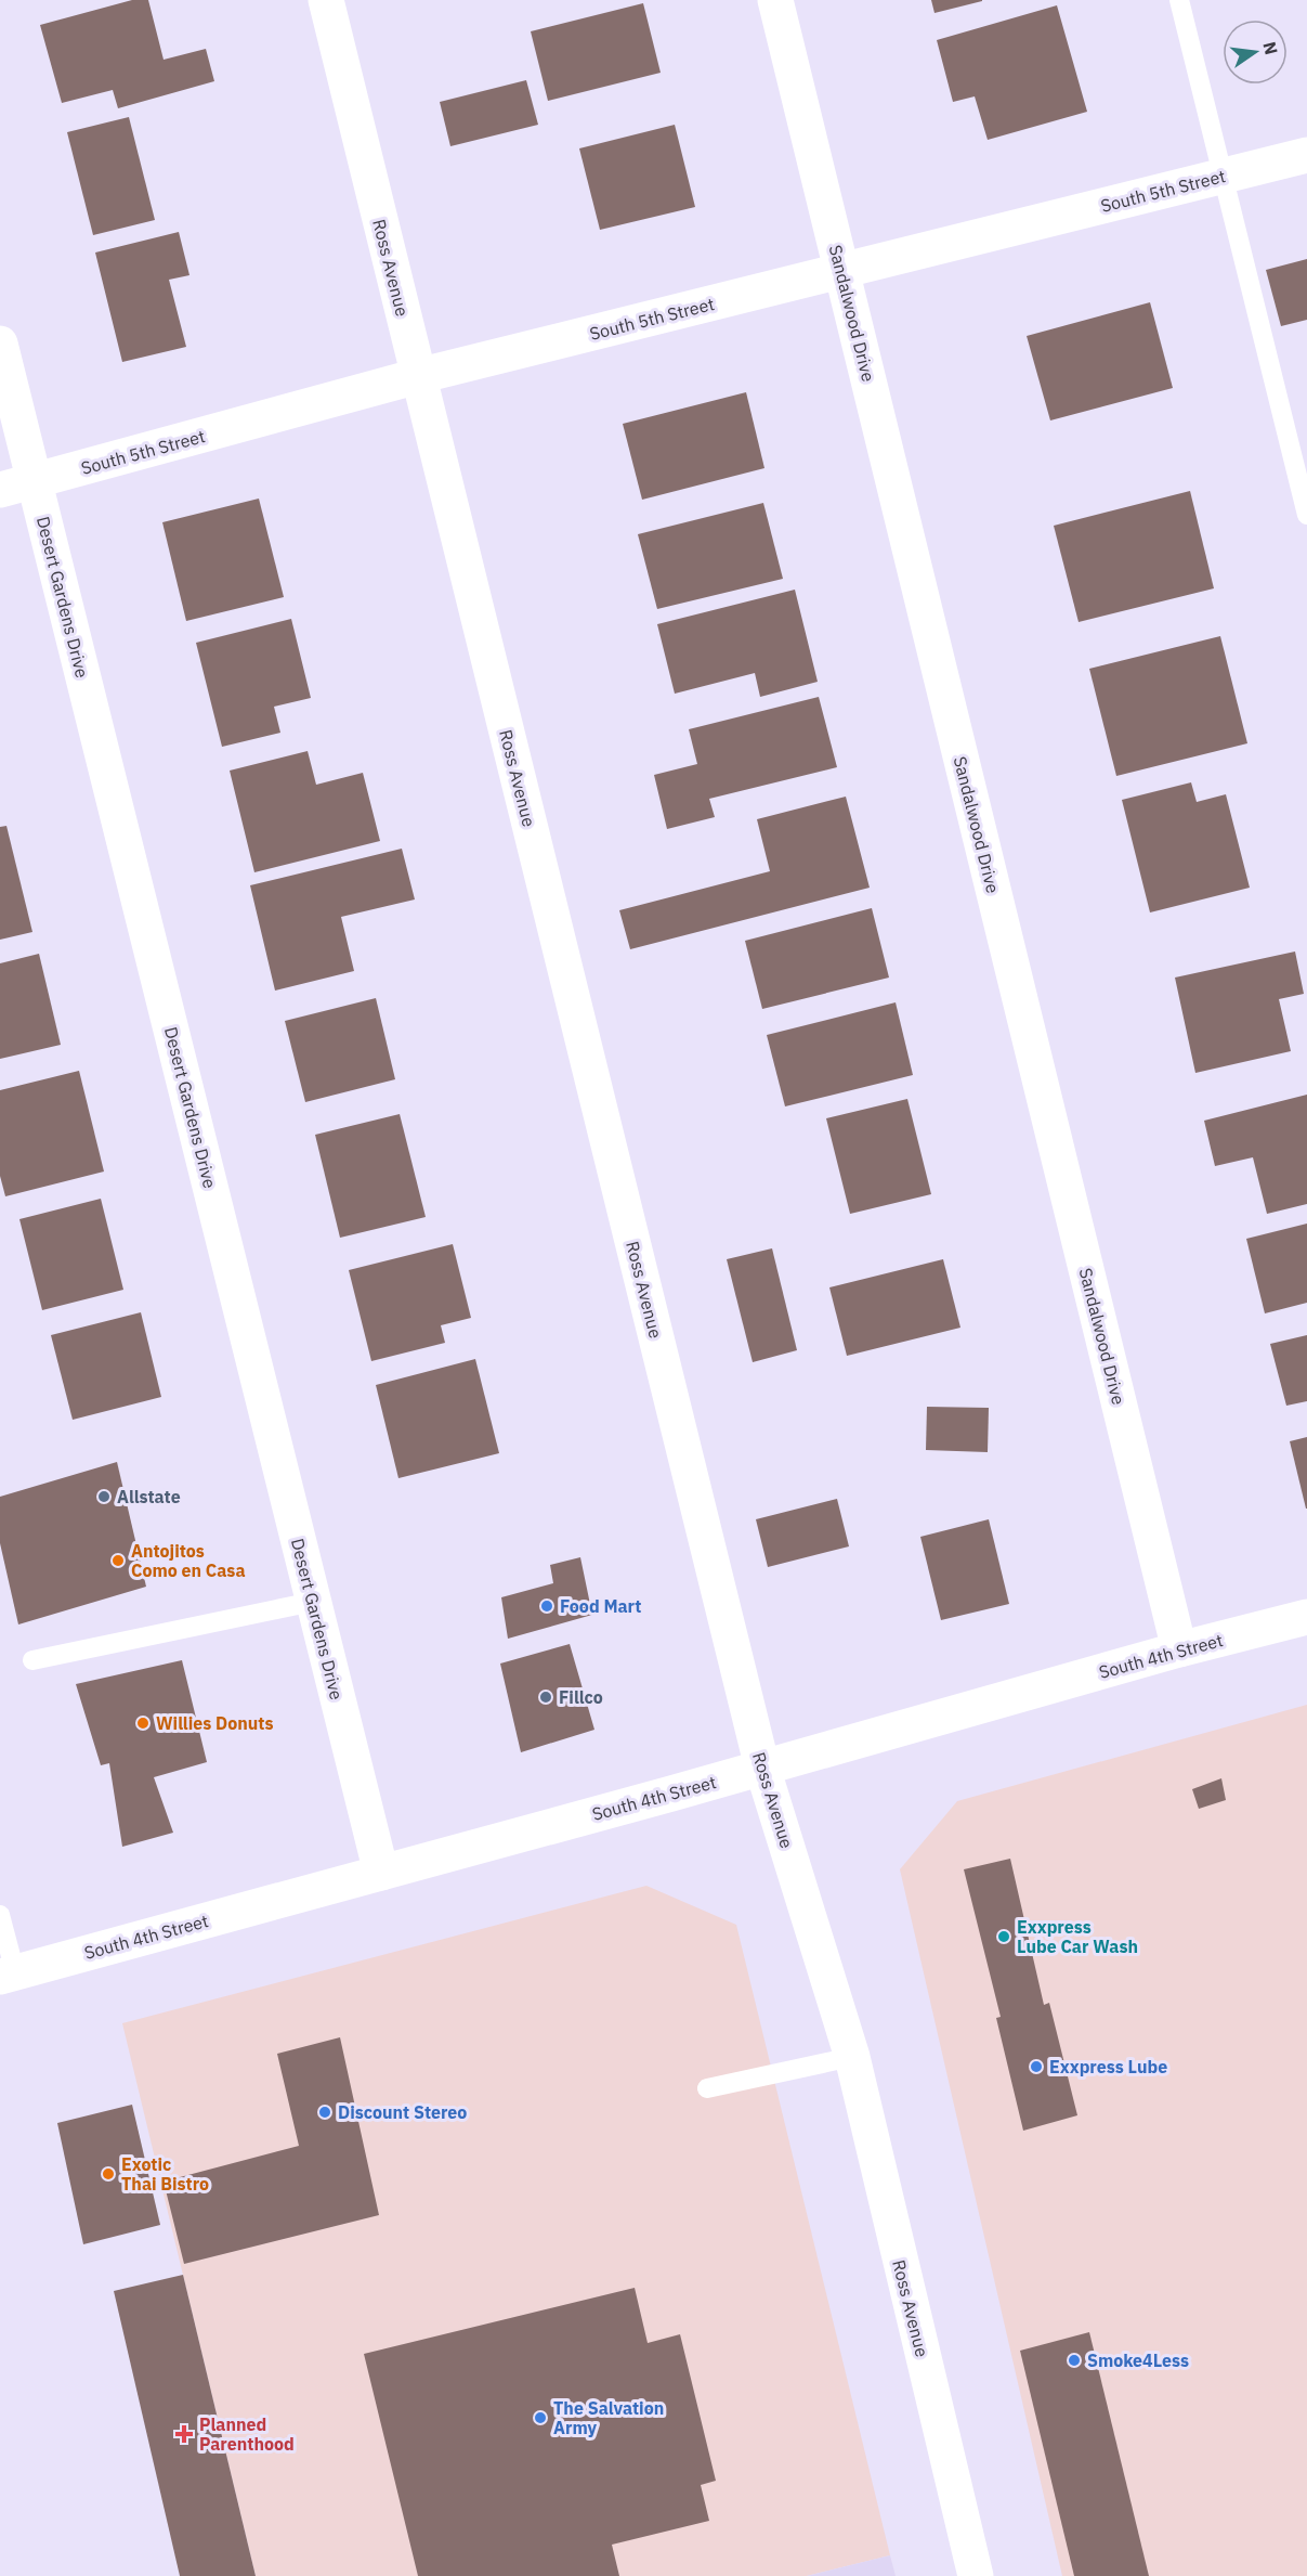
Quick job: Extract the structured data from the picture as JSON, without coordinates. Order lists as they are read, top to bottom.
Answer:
{
  "streets": {
    "street": [
      "South 5th Street",
      "Ross Avenue",
      "Sandalwood Drive",
      "Desert Gardens Drive",
      "South 4th Street"
    ]
  },
  "crossings": [
    ["South 5th Street", "Ross Avenue"],
    ["South 5th Street", "Sandalwood Drive"],
    ["South 5th Street", "Desert Gardens Drive"],
    ["Ross Avenue", "South 4th Street"],
    ["Sandalwood Drive", "South 4th Street"],
    ["Desert Gardens Drive", "South 4th Street"]
  ],
  "places": {
    "other": [
      "Allstate",
      "Antojitos Como en Casa",
      "Food Mart",
      "Fillco",
      "Willies Donuts",
      "Exxpress Lube Car Wash",
      "Exxpress Lube",
      "Discount Stereo",
      "Exotic Thai Bistro",
      "Smoke4Less",
      "The Salvation Army"
    ],
    "health": ["Planned Parenthood"]
  },
  "north": "right"
}
